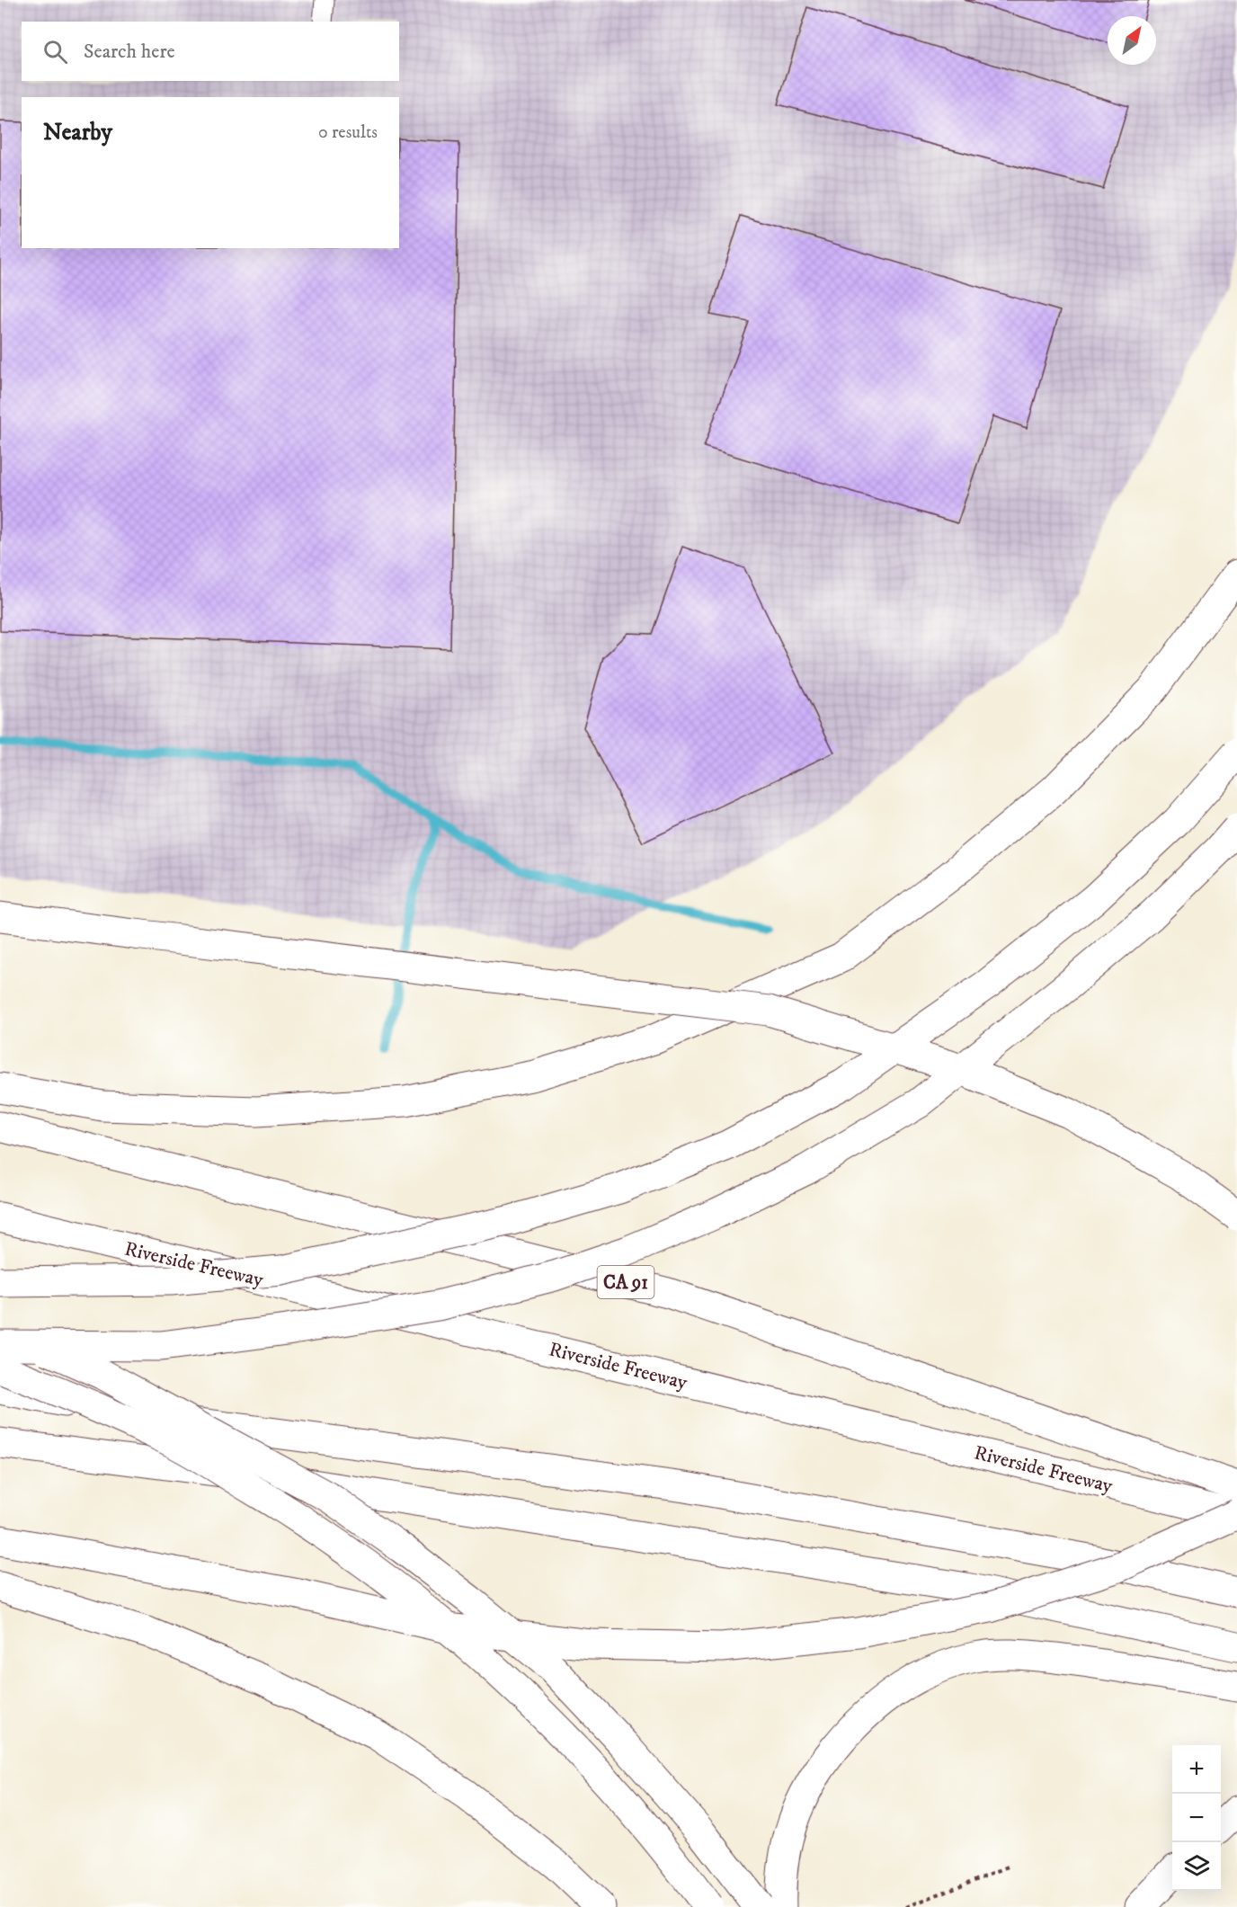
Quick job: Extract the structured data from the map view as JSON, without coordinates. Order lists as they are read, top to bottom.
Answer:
{
  "streets": {
    "highway": ["Riverside Freeway", "CA 91"]
  },
  "north": "top right",
  "page": {
    "search": "Search here",
    "heading": ["Nearby", "0 results"],
    "map_buttons": ["+", "−"]
  }
}
